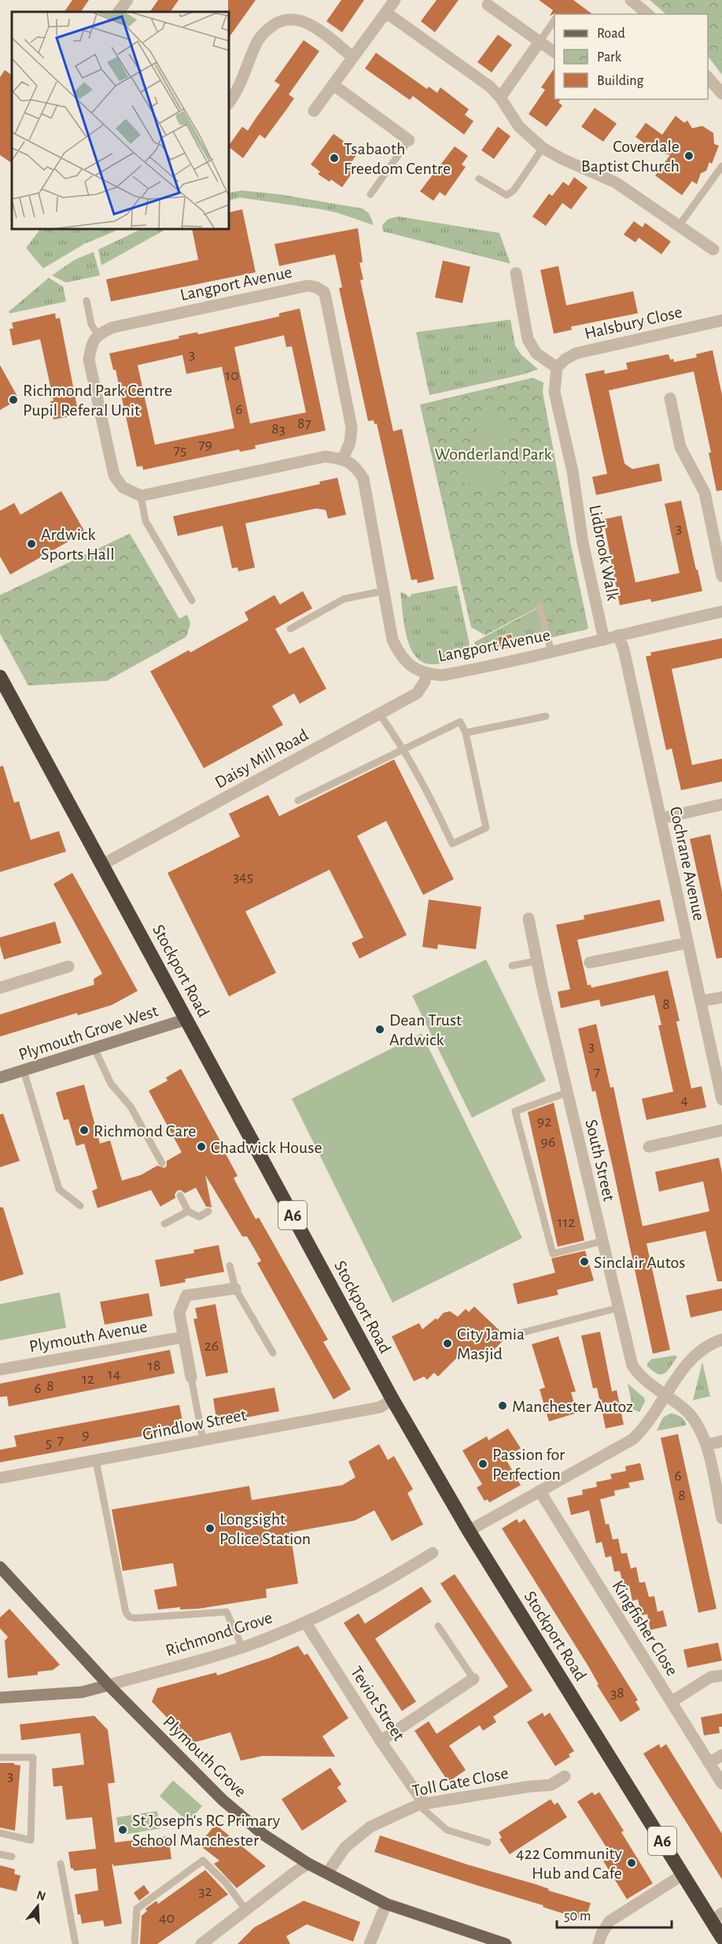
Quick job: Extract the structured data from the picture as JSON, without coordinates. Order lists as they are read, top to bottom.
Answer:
{
  "streets": {
    "highway": ["Stockport Road", "A6"],
    "main road": ["Plymouth Grove"],
    "street": [
      "Langport Avenue",
      "Halsbury Close",
      "Lidbrook Walk",
      "Daisy Mill Road",
      "Cochrane Avenue",
      "Plymouth Grove West",
      "South Street",
      "Plymouth Avenue",
      "Grindlow Street",
      "Kingfisher Close",
      "Richmond Grove",
      "Teviot Street",
      "Toll Gate Close"
    ]
  },
  "crossings": [
    ["Langport Avenue", "Lidbrook Walk"],
    ["Langport Avenue", "Daisy Mill Road"],
    ["Langport Avenue", "Cochrane Avenue"],
    ["Halsbury Close", "Lidbrook Walk"],
    ["Daisy Mill Road", "Stockport Road"],
    ["Stockport Road", "Plymouth Grove West"],
    ["Stockport Road", "Grindlow Street"],
    ["Richmond Grove", "Teviot Street"],
    ["Richmond Grove", "Plymouth Grove"],
    ["Teviot Street", "Toll Gate Close"],
    ["Plymouth Grove", "Toll Gate Close"]
  ],
  "parks": ["Wonderland Park"],
  "places": [
    "Coverdale Baptist Church",
    "Tsabaoth Freedom Centre",
    "Richmond Park Centre Pupil Referal Unit",
    "Ardwick Sports Hall",
    "Dean Trust Ardwick",
    "Richmond Care",
    "Chadwick House",
    "Sinclair Autos",
    "City Jamia Masjid",
    "Manchester Autoz",
    "Passion for Perfection",
    "Longsight Police Station",
    "St Joseph's RC Primary School Manchester",
    "422 Community Hub and Cafe"
  ],
  "house_numbers": [
    "3",
    "10",
    "6",
    "87",
    "83",
    "79",
    "75",
    "3",
    "345",
    "8",
    "3",
    "7",
    "4",
    "92",
    "96",
    "112",
    "26",
    "18",
    "14",
    "12",
    "8",
    "6",
    "9",
    "7",
    "5",
    "6",
    "8",
    "38",
    "3",
    "32",
    "40"
  ],
  "legend": ["Road", "Park", "Building"],
  "scale_bar": "50 m",
  "north": "top"
}
